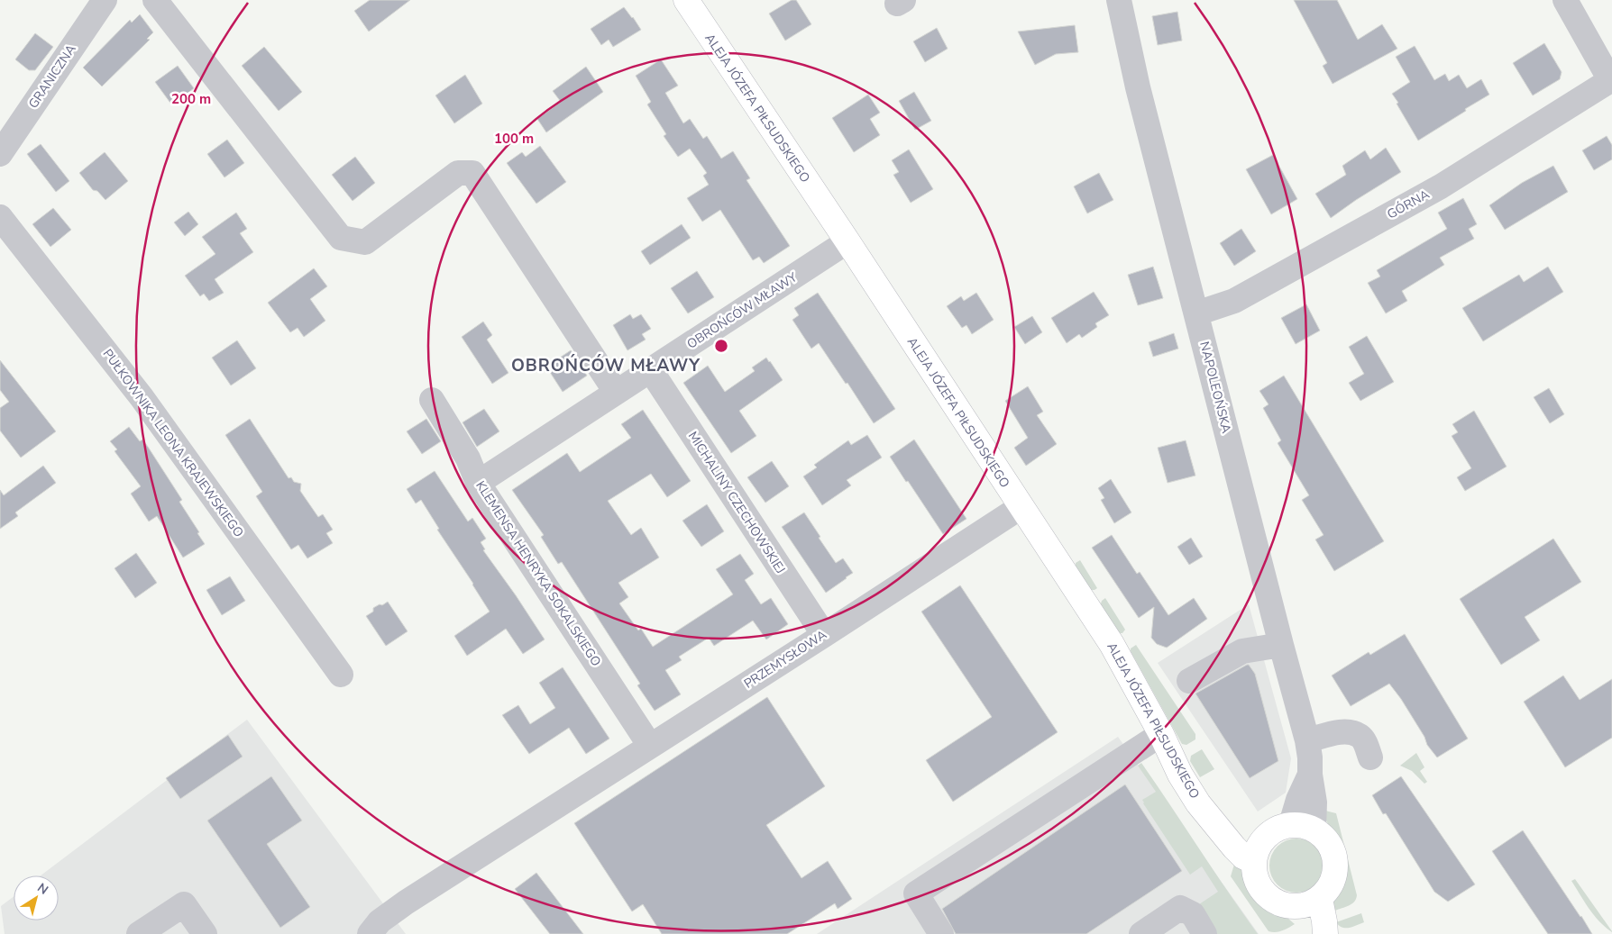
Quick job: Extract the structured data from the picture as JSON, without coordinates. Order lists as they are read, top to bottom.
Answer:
{
  "streets": {
    "main road": ["ALEJA JÓZEFA PIŁSUDSKIEGO"],
    "street": [
      "GRANICZNA",
      "GÓRNA",
      "OBROŃCÓW MŁAWY",
      "NAPOLEOŃSKA",
      "PUŁKOWNIKA LEONA KRAJEWSKIEGO",
      "MICHALINY CZECHOWSKIEJ",
      "KLEMENSA HENRYKA SOKALSKIEGO",
      "PRZEMYSŁOWA"
    ]
  },
  "crossings": [
    ["ALEJA JÓZEFA PIŁSUDSKIEGO", "OBROŃCÓW MŁAWY"],
    ["ALEJA JÓZEFA PIŁSUDSKIEGO", "NAPOLEOŃSKA"],
    ["ALEJA JÓZEFA PIŁSUDSKIEGO", "PRZEMYSŁOWA"],
    ["GÓRNA", "NAPOLEOŃSKA"],
    ["OBROŃCÓW MŁAWY", "MICHALINY CZECHOWSKIEJ"],
    ["OBROŃCÓW MŁAWY", "KLEMENSA HENRYKA SOKALSKIEGO"],
    ["MICHALINY CZECHOWSKIEJ", "PRZEMYSŁOWA"],
    ["KLEMENSA HENRYKA SOKALSKIEGO", "PRZEMYSŁOWA"]
  ],
  "districts": ["OBROŃCÓW MŁAWY"],
  "north": "top right",
  "rings": ["200 m", "100 m"]
}
